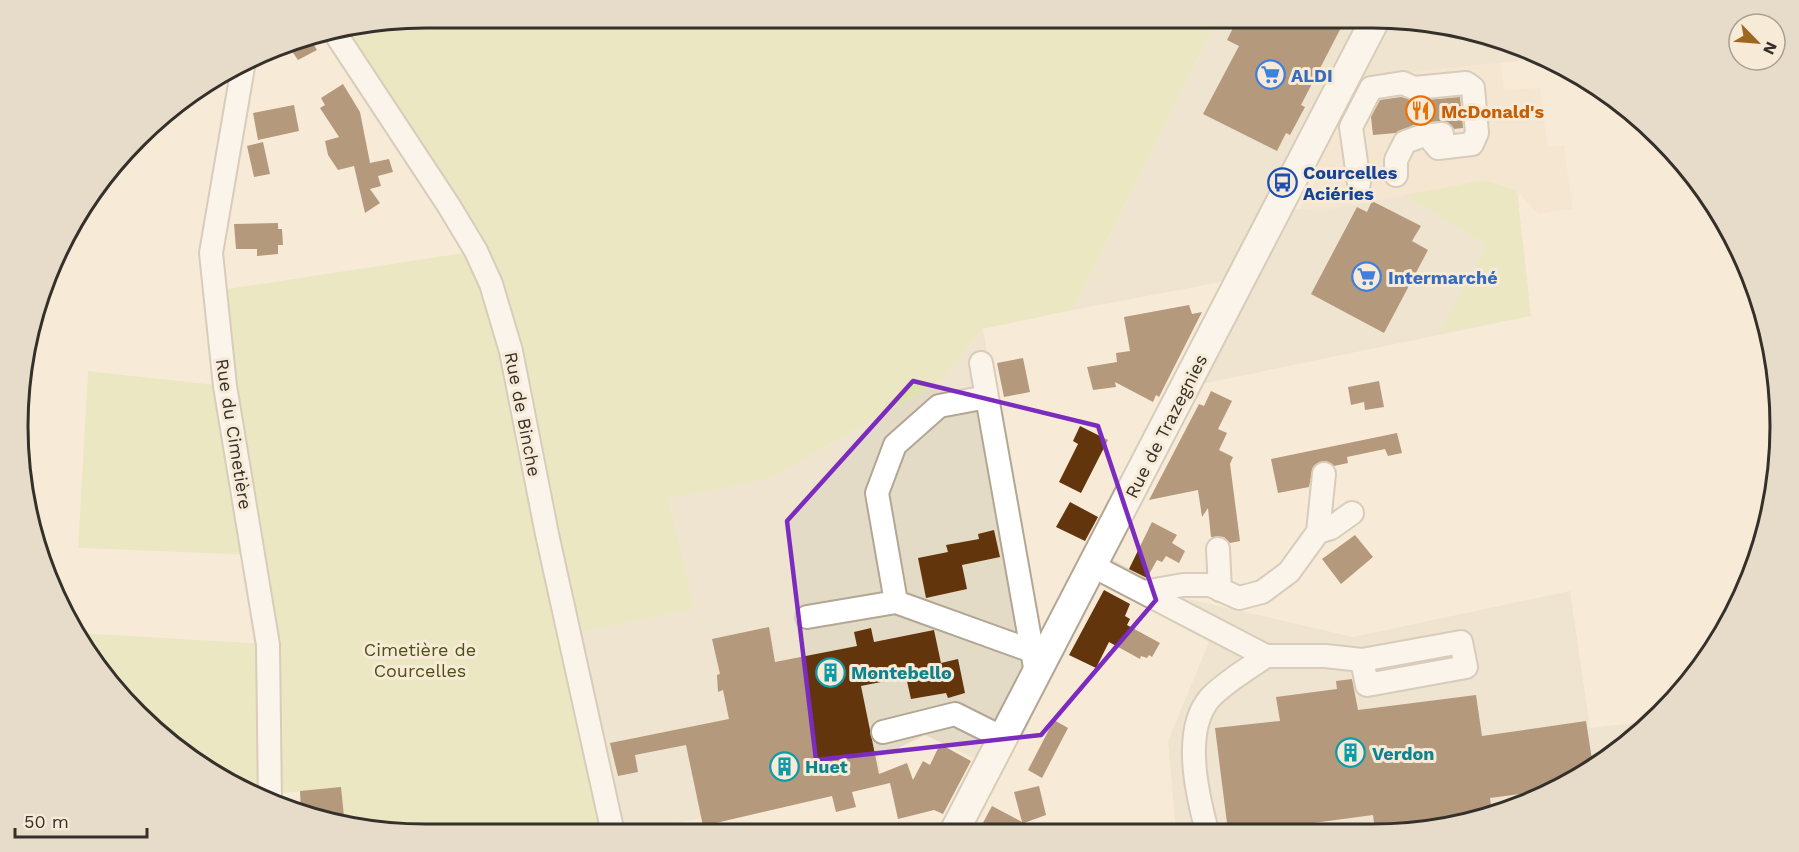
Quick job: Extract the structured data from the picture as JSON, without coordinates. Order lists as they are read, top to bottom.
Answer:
{
  "streets": {
    "main road": ["Rue de Trazegnies"],
    "street": ["Rue de Binche", "Rue du Cimetière"]
  },
  "parks": ["Cimetière de Courcelles"],
  "places": {
    "supermarket": ["ALDI", "Intermarché"],
    "restaurant": ["McDonald's"],
    "bus stop": ["Courcelles Aciéries"],
    "building": ["Montebello", "Verdon", "Huet"]
  },
  "scale_bar": "50 m",
  "north": "bottom right"
}
